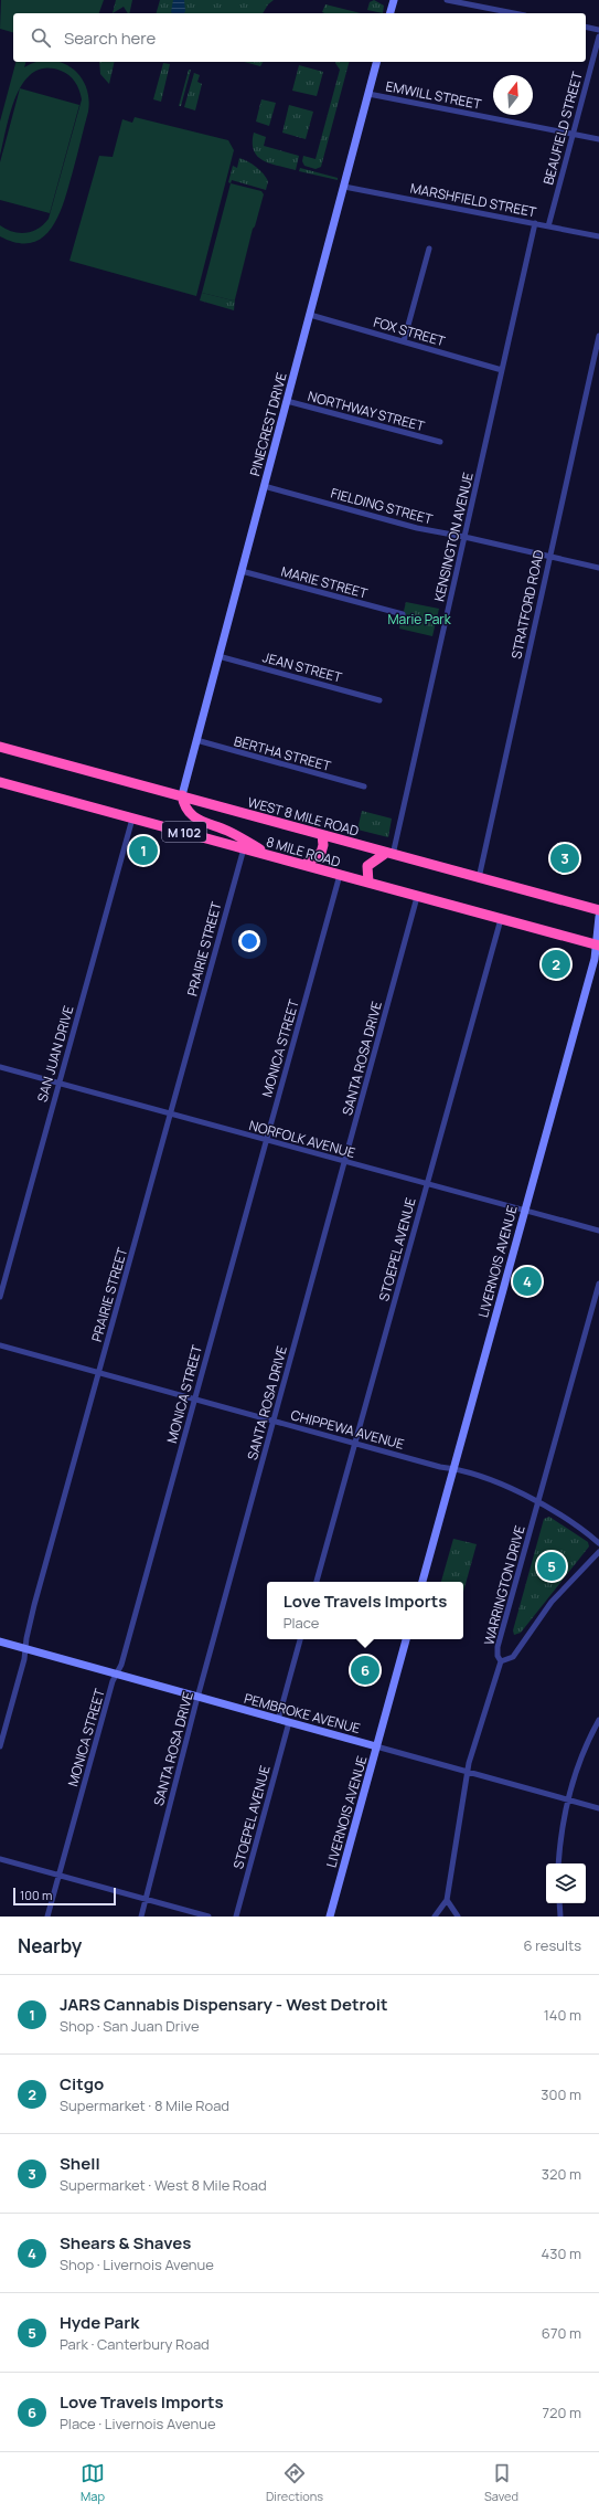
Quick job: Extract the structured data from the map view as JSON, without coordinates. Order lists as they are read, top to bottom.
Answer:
{
  "streets": {
    "highway": ["WEST 8 MILE ROAD", "M 102", "8 MILE ROAD"],
    "street": [
      "EMWILL STREET",
      "BEAUFIELD STREET",
      "MARSHFIELD STREET",
      "FOX STREET",
      "NORTHWAY STREET",
      "PINECREST DRIVE",
      "FIELDING STREET",
      "KENSINGTON AVENUE",
      "MARIE STREET",
      "STRATFORD ROAD",
      "JEAN STREET",
      "BERTHA STREET",
      "PRAIRIE STREET",
      "MONICA STREET",
      "SAN JUAN DRIVE",
      "SANTA ROSA DRIVE",
      "NORFOLK AVENUE",
      "STOEPEL AVENUE",
      "LIVERNOIS AVENUE",
      "CHIPPEWA AVENUE",
      "WARRINGTON DRIVE",
      "PEMBROKE AVENUE"
    ]
  },
  "crossings": [
    ["EMWILL STREET", "BEAUFIELD STREET"],
    ["EMWILL STREET", "PINECREST DRIVE"],
    ["BEAUFIELD STREET", "MARSHFIELD STREET"],
    ["MARSHFIELD STREET", "PINECREST DRIVE"],
    ["MARSHFIELD STREET", "KENSINGTON AVENUE"],
    ["FOX STREET", "PINECREST DRIVE"],
    ["FOX STREET", "KENSINGTON AVENUE"],
    ["NORTHWAY STREET", "PINECREST DRIVE"],
    ["PINECREST DRIVE", "FIELDING STREET"],
    ["PINECREST DRIVE", "MARIE STREET"],
    ["PINECREST DRIVE", "JEAN STREET"],
    ["PINECREST DRIVE", "BERTHA STREET"],
    ["PINECREST DRIVE", "WEST 8 MILE ROAD"],
    ["FIELDING STREET", "KENSINGTON AVENUE"],
    ["FIELDING STREET", "STRATFORD ROAD"],
    ["KENSINGTON AVENUE", "WEST 8 MILE ROAD"],
    ["STRATFORD ROAD", "WEST 8 MILE ROAD"],
    ["8 MILE ROAD", "PRAIRIE STREET"],
    ["8 MILE ROAD", "MONICA STREET"],
    ["8 MILE ROAD", "SAN JUAN DRIVE"],
    ["8 MILE ROAD", "SANTA ROSA DRIVE"],
    ["8 MILE ROAD", "STOEPEL AVENUE"],
    ["8 MILE ROAD", "LIVERNOIS AVENUE"],
    ["PRAIRIE STREET", "NORFOLK AVENUE"],
    ["PRAIRIE STREET", "CHIPPEWA AVENUE"],
    ["PRAIRIE STREET", "PEMBROKE AVENUE"],
    ["MONICA STREET", "NORFOLK AVENUE"],
    ["MONICA STREET", "CHIPPEWA AVENUE"],
    ["MONICA STREET", "PEMBROKE AVENUE"],
    ["SAN JUAN DRIVE", "NORFOLK AVENUE"],
    ["SANTA ROSA DRIVE", "NORFOLK AVENUE"],
    ["SANTA ROSA DRIVE", "CHIPPEWA AVENUE"],
    ["SANTA ROSA DRIVE", "PEMBROKE AVENUE"],
    ["NORFOLK AVENUE", "STOEPEL AVENUE"],
    ["NORFOLK AVENUE", "LIVERNOIS AVENUE"],
    ["STOEPEL AVENUE", "CHIPPEWA AVENUE"],
    ["STOEPEL AVENUE", "PEMBROKE AVENUE"],
    ["LIVERNOIS AVENUE", "CHIPPEWA AVENUE"],
    ["LIVERNOIS AVENUE", "PEMBROKE AVENUE"],
    ["CHIPPEWA AVENUE", "WARRINGTON DRIVE"],
    ["WARRINGTON DRIVE", "PEMBROKE AVENUE"]
  ],
  "parks": ["Marie Park"],
  "scale_bar": "100 m",
  "north": "top",
  "page": {
    "search": "Search here",
    "pins": [
      "1",
      "3",
      "2",
      "4",
      "5",
      "6"
    ],
    "popup": ["Love Travels Imports", "Place"],
    "scale": "100 m",
    "heading": ["Nearby", "6 results"],
    "list": [
      {
        "mark": "1",
        "name": "JARS Cannabis Dispensary - West Detroit",
        "note": "Shop · San Juan Drive",
        "value": "140 m"
      },
      {
        "mark": "2",
        "name": "Citgo",
        "note": "Supermarket · 8 Mile Road",
        "value": "300 m"
      },
      {
        "mark": "3",
        "name": "Shell",
        "note": "Supermarket · West 8 Mile Road",
        "value": "320 m"
      },
      {
        "mark": "4",
        "name": "Shears & Shaves",
        "note": "Shop · Livernois Avenue",
        "value": "430 m"
      },
      {
        "mark": "5",
        "name": "Hyde Park",
        "note": "Park · Canterbury Road",
        "value": "670 m"
      },
      {
        "mark": "6",
        "name": "Love Travels Imports",
        "note": "Place · Livernois Avenue",
        "value": "720 m"
      }
    ],
    "nav": ["Map", "Directions", "Saved"]
  }
}
